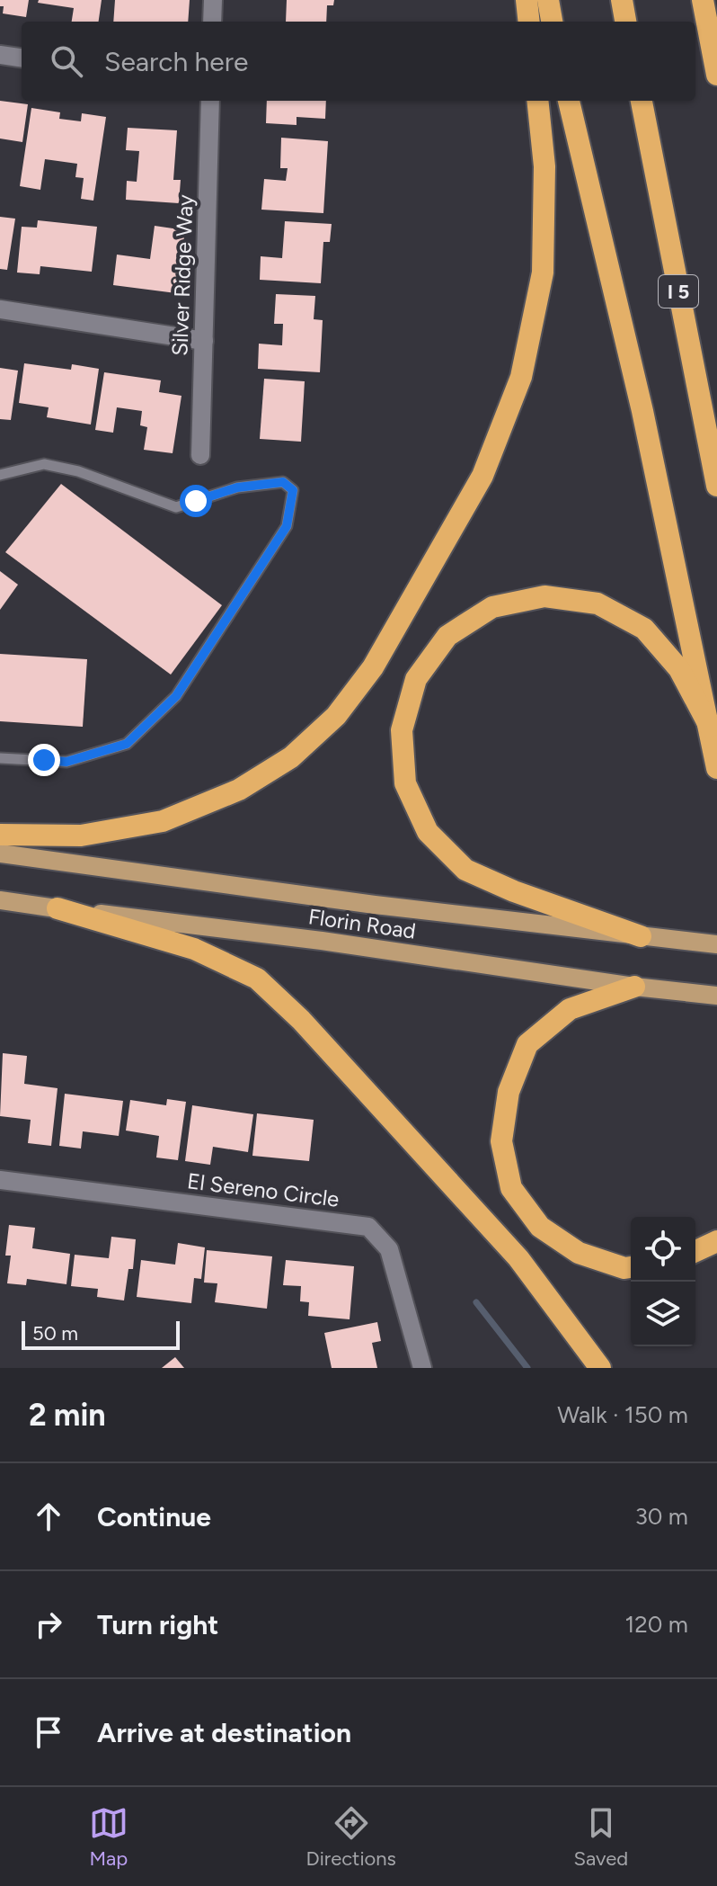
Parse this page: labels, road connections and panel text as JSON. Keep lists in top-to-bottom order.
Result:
{
  "streets": {
    "highway": ["I 5"],
    "main road": ["Florin Road"],
    "street": ["Silver Ridge Way", "El Sereno Circle"]
  },
  "scale_bar": "50 m",
  "page": {
    "search": "Search here",
    "scale": "50 m",
    "heading": ["2 min", "Walk · 150 m"],
    "list": [
      ["Continue", "30 m"],
      ["Turn right", "120 m"],
      "Arrive at destination"
    ],
    "nav": ["Map", "Directions", "Saved"]
  }
}
